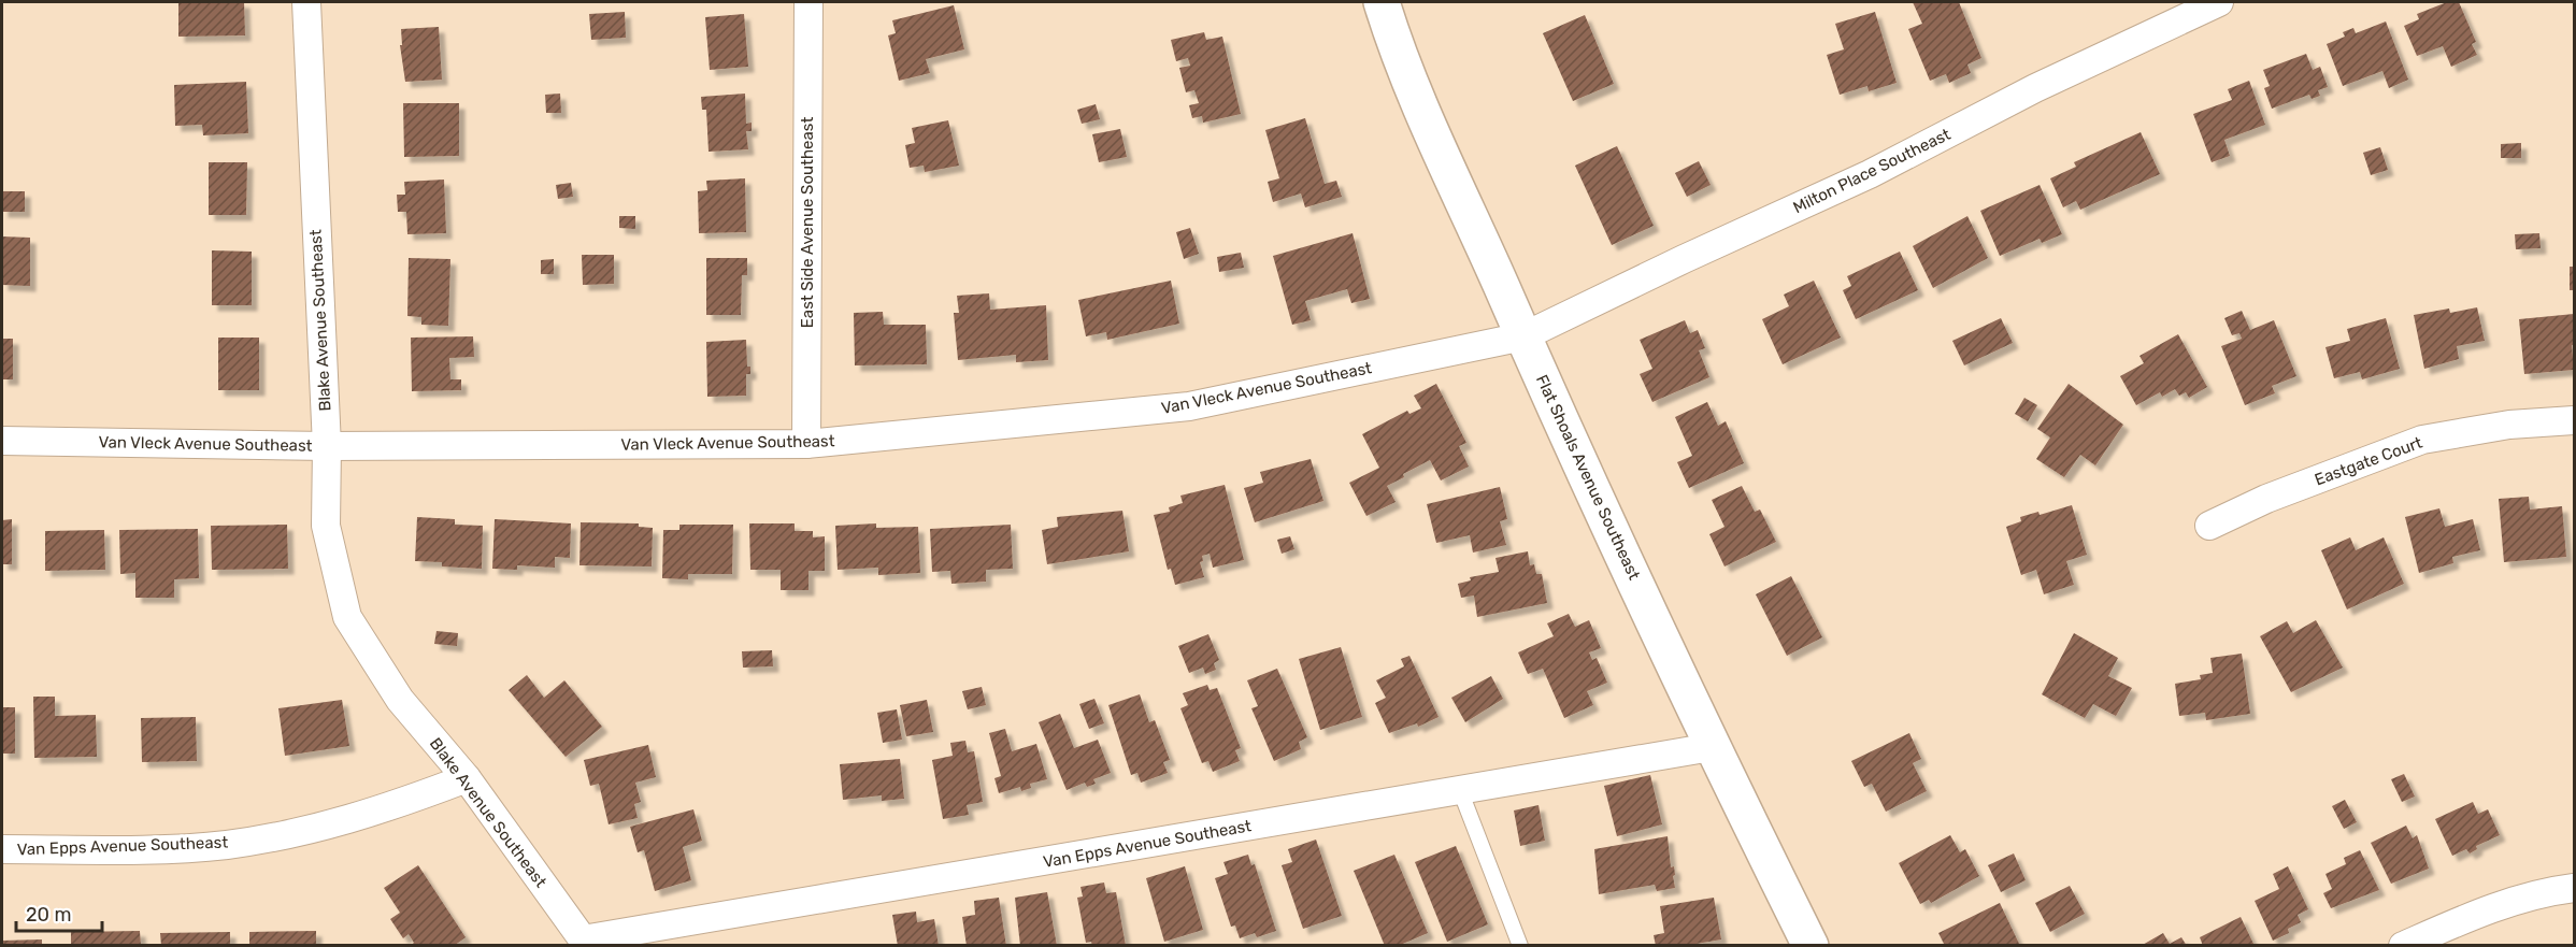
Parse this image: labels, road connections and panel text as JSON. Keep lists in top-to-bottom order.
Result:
{
  "streets": {
    "street": [
      "Milton Place Southeast",
      "East Side Avenue Southeast",
      "Blake Avenue Southeast",
      "Van Vleck Avenue Southeast",
      "Eastgate Court",
      "Flat Shoals Avenue Southeast",
      "Van Epps Avenue Southeast"
    ]
  },
  "crossings": [
    ["Milton Place Southeast", "Van Vleck Avenue Southeast"],
    ["Milton Place Southeast", "Flat Shoals Avenue Southeast"],
    ["East Side Avenue Southeast", "Van Vleck Avenue Southeast"],
    ["Blake Avenue Southeast", "Van Vleck Avenue Southeast"],
    ["Blake Avenue Southeast", "Van Epps Avenue Southeast"],
    ["Van Vleck Avenue Southeast", "Flat Shoals Avenue Southeast"],
    ["Flat Shoals Avenue Southeast", "Van Epps Avenue Southeast"]
  ],
  "scale_bar": "20 m"
}
